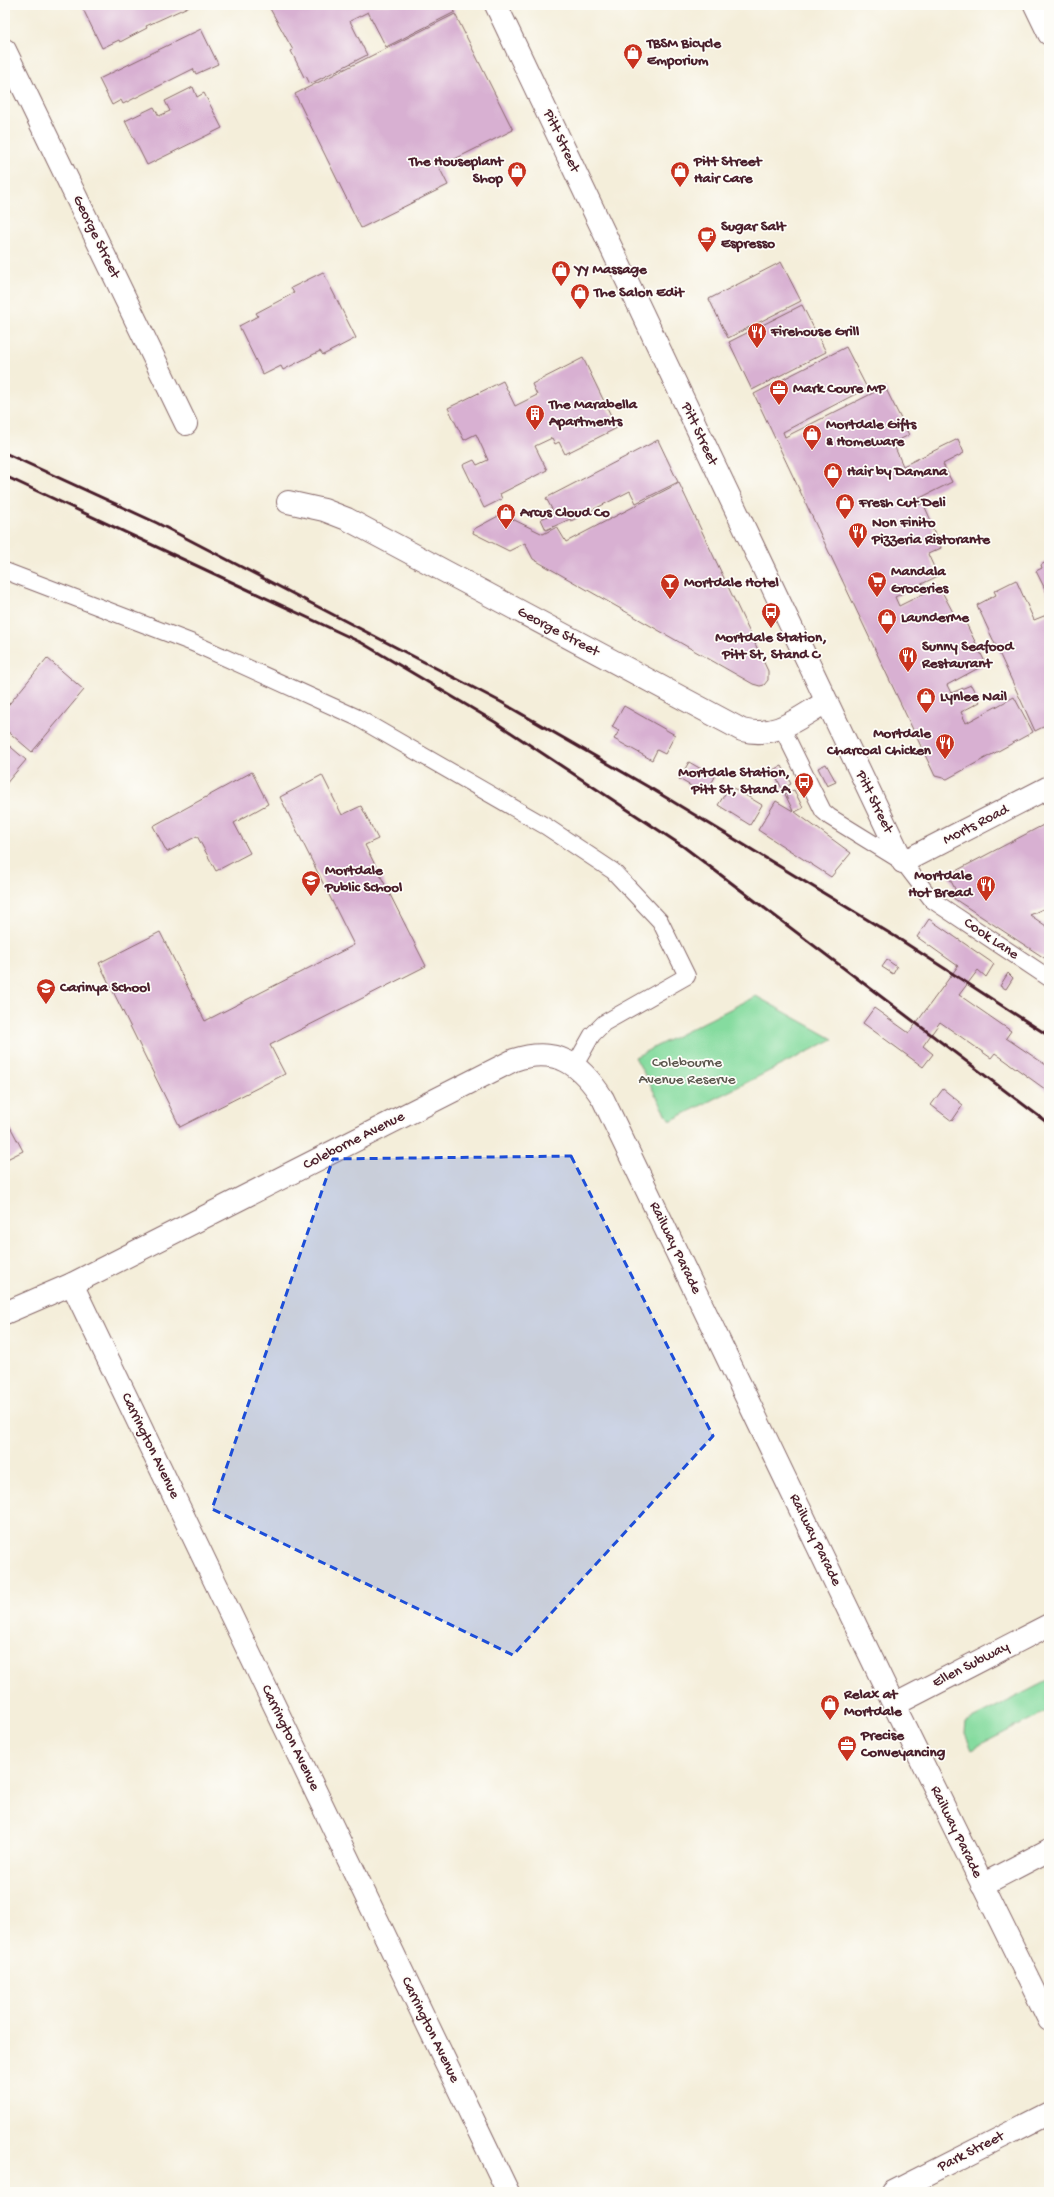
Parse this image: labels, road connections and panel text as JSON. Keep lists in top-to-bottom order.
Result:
{
  "streets": {
    "street": [
      "Pitt Street",
      "George Street",
      "Morts Road",
      "Coleborne Avenue",
      "Railway Parade",
      "Carrington Avenue",
      "Ellen Subway",
      "Park Street"
    ],
    "lane": ["Cook Lane"]
  },
  "crossings": [
    ["Pitt Street", "George Street"],
    ["Pitt Street", "Morts Road"],
    ["Pitt Street", "Cook Lane"],
    ["Morts Road", "Cook Lane"],
    ["Coleborne Avenue", "Railway Parade"],
    ["Coleborne Avenue", "Carrington Avenue"],
    ["Railway Parade", "Ellen Subway"]
  ],
  "parks": ["Colebourne Avenue Reserve"],
  "places": {
    "shop": [
      "TBSM Bicycle Emporium",
      "The Houseplant Shop",
      "Pitt Street Hair Care",
      "YY Massage",
      "The Salon Edit",
      "Mortdale Gifts & Homeware",
      "Hair by Damana",
      "Fresh Cut Deli",
      "Arcus Cloud Co",
      "LaunderMe",
      "Lynlee Nail",
      "Relax at Mortdale"
    ],
    "cafe": ["Sugar Salt Espresso"],
    "restaurant": [
      "Firehouse Grill",
      "Non Finito Pizzeria Ristorante",
      "Sunny Seafood Restaurant",
      "Mortdale Charcoal Chicken",
      "Mortdale Hot Bread"
    ],
    "office": ["Mark Coure MP", "Precise Conveyancing"],
    "building": ["The Marabella Apartments"],
    "supermarket": ["Mandala Groceries"],
    "bar": ["Mortdale Hotel"],
    "bus stop": ["Mortdale Station, Pitt St, Stand C", "Mortdale Station, Pitt St, Stand A"],
    "school or university": ["Mortdale Public School", "Carinya School"]
  }
}
